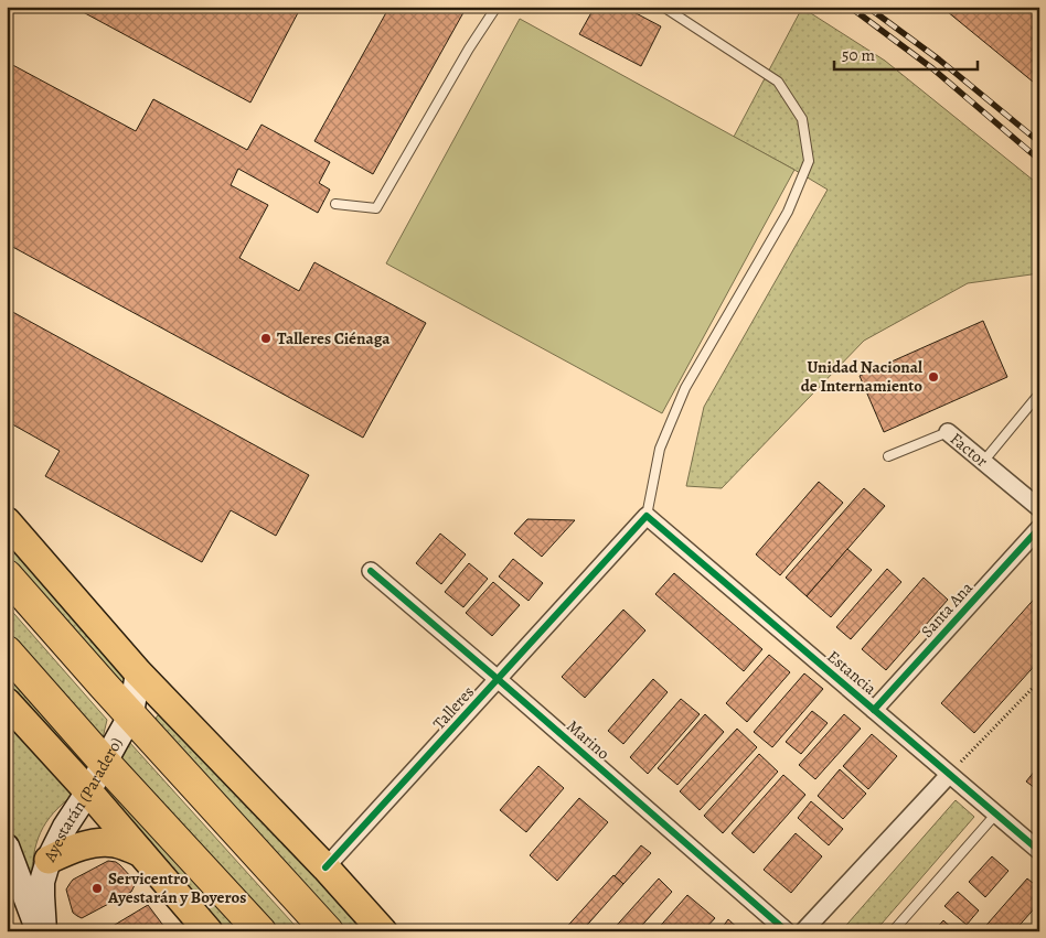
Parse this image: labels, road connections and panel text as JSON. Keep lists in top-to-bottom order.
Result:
{
  "streets": {
    "main road": ["Ayestarán (Paradero)"],
    "street": [
      "Factor",
      "Santa Ana",
      "Estancia",
      "Talleres",
      "Marino"
    ]
  },
  "crossings": [
    ["Santa Ana", "Estancia"],
    ["Estancia", "Talleres"],
    ["Talleres", "Marino"]
  ],
  "places": ["Talleres Ciénaga", "Unidad Nacional de Internamiento", "Servicentro Ayestarán y Boyeros"],
  "scale_bar": "50 m"
}
